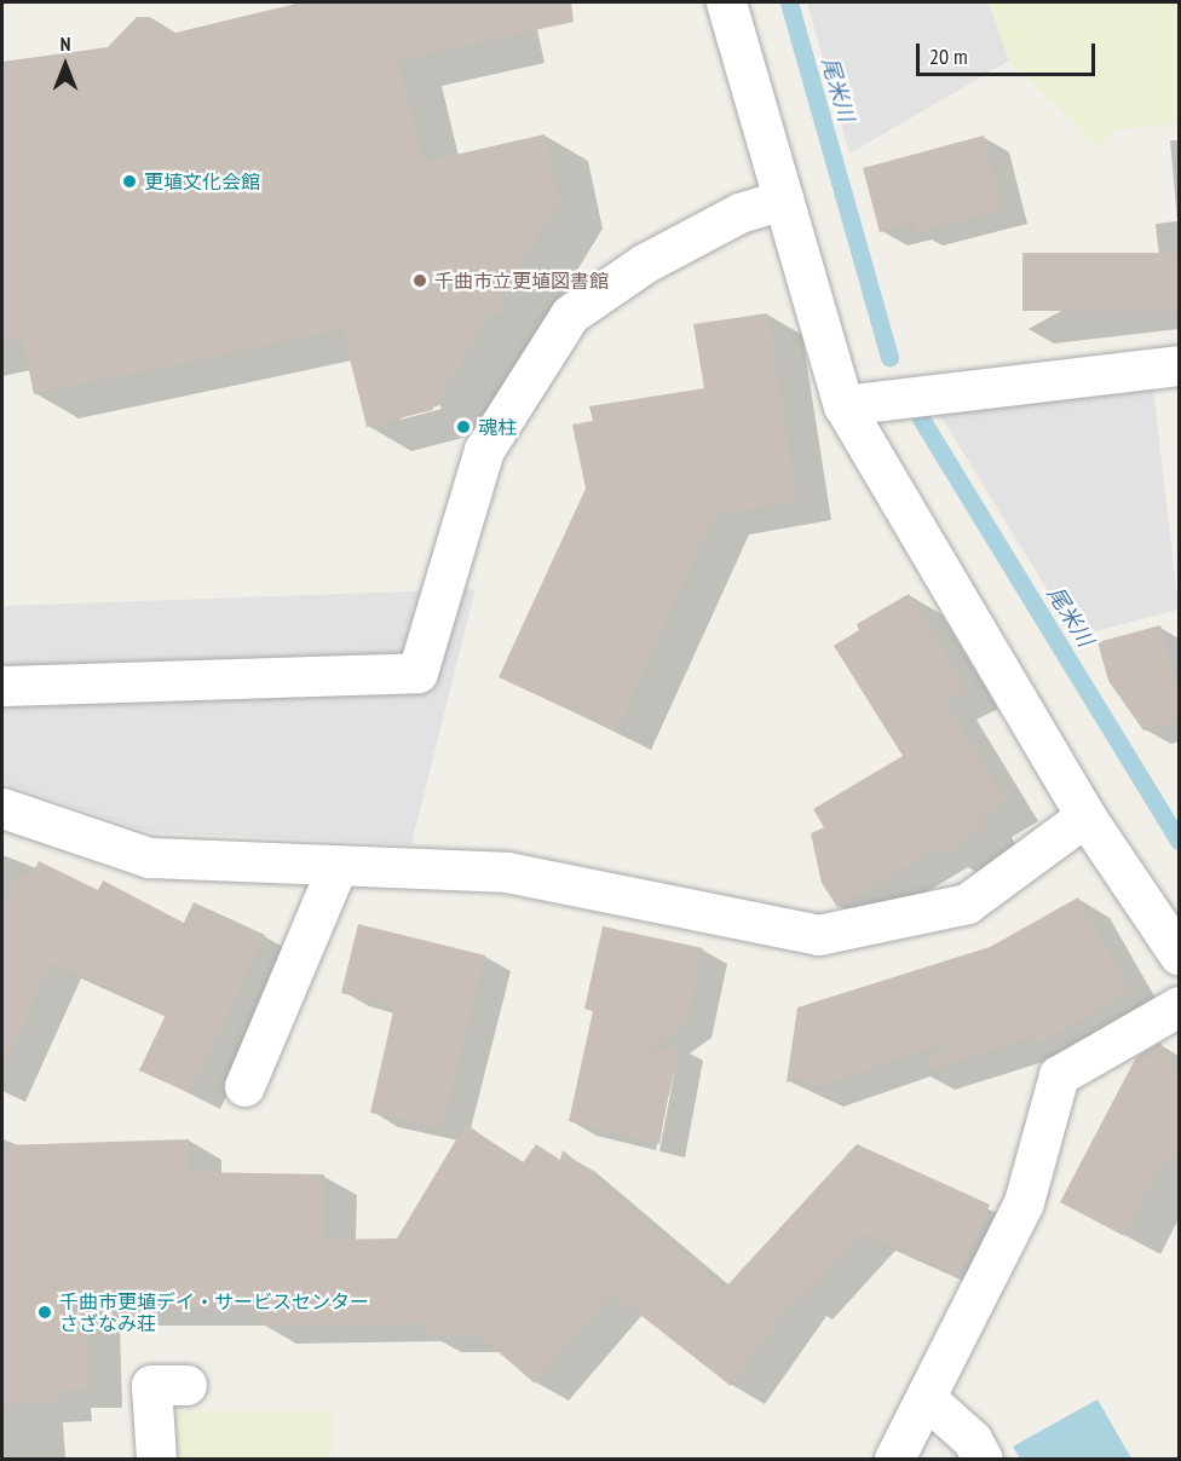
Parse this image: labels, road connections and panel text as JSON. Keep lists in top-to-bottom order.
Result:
{
  "water": ["尾米川"],
  "places": [
    "更埴文化会館",
    "千曲市立更埴図書館",
    "魂柱",
    "千曲市更埴デイ・サービスセンター さざなみ荘"
  ],
  "scale_bar": "20 m",
  "north": "top"
}
